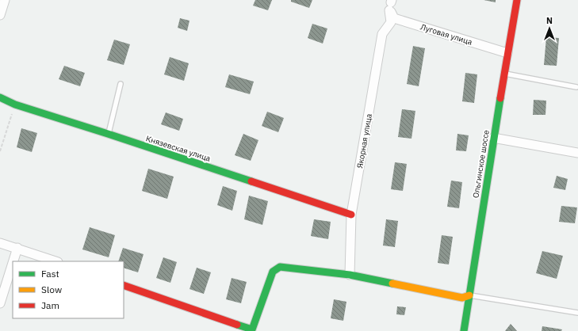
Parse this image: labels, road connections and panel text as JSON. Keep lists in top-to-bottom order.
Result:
{
  "streets": {
    "street": [
      "Луговая улица",
      "Якорная улица",
      "Князевская улица",
      "Ольгинское шоссе"
    ]
  },
  "crossings": [
    ["Луговая улица", "Якорная улица"],
    ["Луговая улица", "Ольгинское шоссе"],
    ["Якорная улица", "Князевская улица"]
  ],
  "legend": ["Fast", "Slow", "Jam"],
  "north": "top"
}
